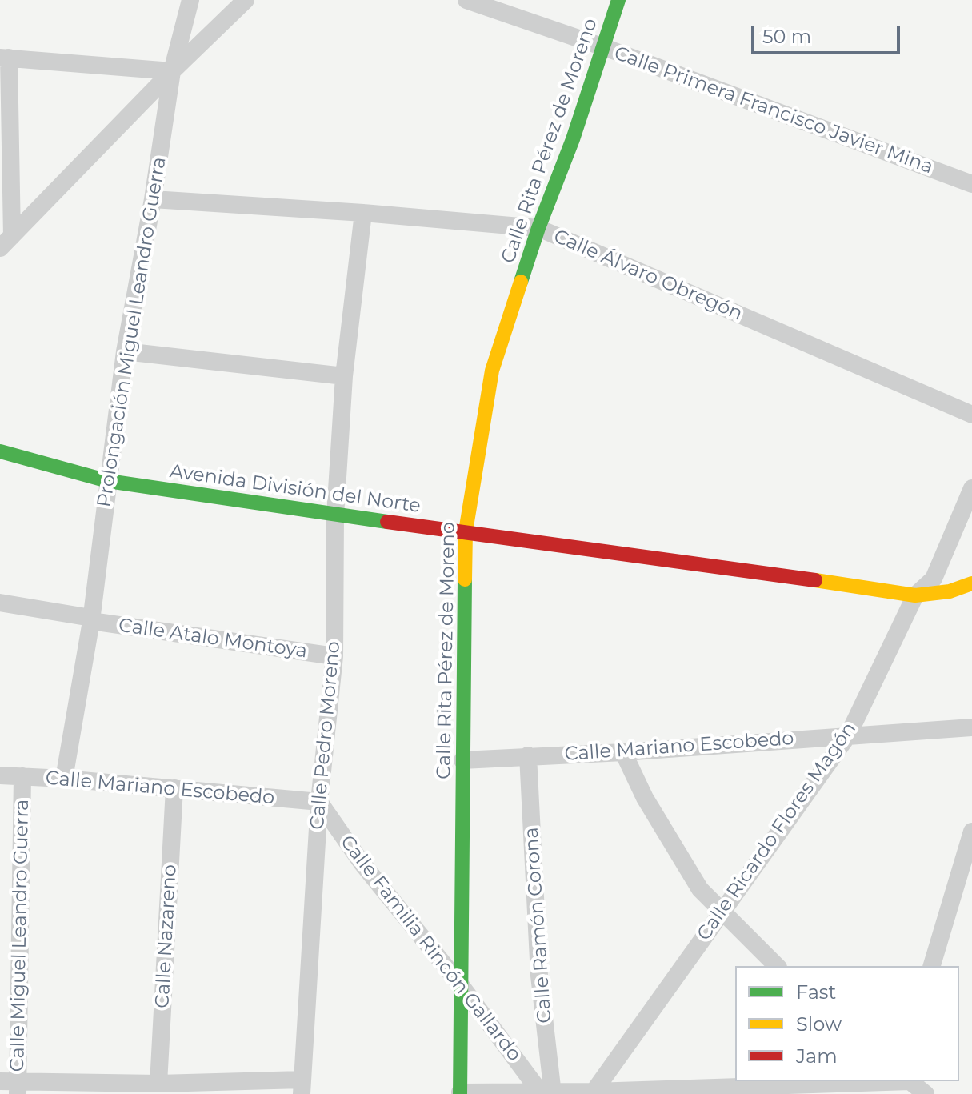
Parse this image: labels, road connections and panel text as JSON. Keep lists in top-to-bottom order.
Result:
{
  "streets": {
    "street": [
      "Calle Primera Francisco Javier Mina",
      "Calle Rita Pérez de Moreno",
      "Calle Álvaro Obregón",
      "Prolongación Miguel Leandro Guerra",
      "Avenida División del Norte",
      "Calle Atalo Montoya",
      "Calle Pedro Moreno",
      "Calle Mariano Escobedo",
      "Calle Ricardo Flores Magón",
      "Calle Ramón Corona",
      "Calle Miguel Leandro Guerra",
      "Calle Nazareno",
      "Calle Familia Rincón Gallardo"
    ]
  },
  "crossings": [
    ["Calle Primera Francisco Javier Mina", "Calle Rita Pérez de Moreno"],
    ["Calle Rita Pérez de Moreno", "Calle Álvaro Obregón"],
    ["Calle Rita Pérez de Moreno", "Avenida División del Norte"],
    ["Calle Rita Pérez de Moreno", "Calle Mariano Escobedo"],
    ["Calle Rita Pérez de Moreno", "Calle Familia Rincón Gallardo"],
    ["Calle Álvaro Obregón", "Prolongación Miguel Leandro Guerra"],
    ["Calle Álvaro Obregón", "Calle Pedro Moreno"],
    ["Prolongación Miguel Leandro Guerra", "Avenida División del Norte"],
    ["Prolongación Miguel Leandro Guerra", "Calle Atalo Montoya"],
    ["Prolongación Miguel Leandro Guerra", "Calle Mariano Escobedo"],
    ["Avenida División del Norte", "Calle Pedro Moreno"],
    ["Avenida División del Norte", "Calle Ricardo Flores Magón"],
    ["Calle Atalo Montoya", "Calle Pedro Moreno"],
    ["Calle Pedro Moreno", "Calle Mariano Escobedo"],
    ["Calle Pedro Moreno", "Calle Familia Rincón Gallardo"],
    ["Calle Mariano Escobedo", "Calle Ricardo Flores Magón"],
    ["Calle Mariano Escobedo", "Calle Ramón Corona"],
    ["Calle Mariano Escobedo", "Calle Miguel Leandro Guerra"],
    ["Calle Mariano Escobedo", "Calle Nazareno"],
    ["Calle Mariano Escobedo", "Calle Familia Rincón Gallardo"],
    ["Calle Ramón Corona", "Calle Familia Rincón Gallardo"]
  ],
  "legend": ["Fast", "Slow", "Jam"],
  "scale_bar": "50 m"
}
